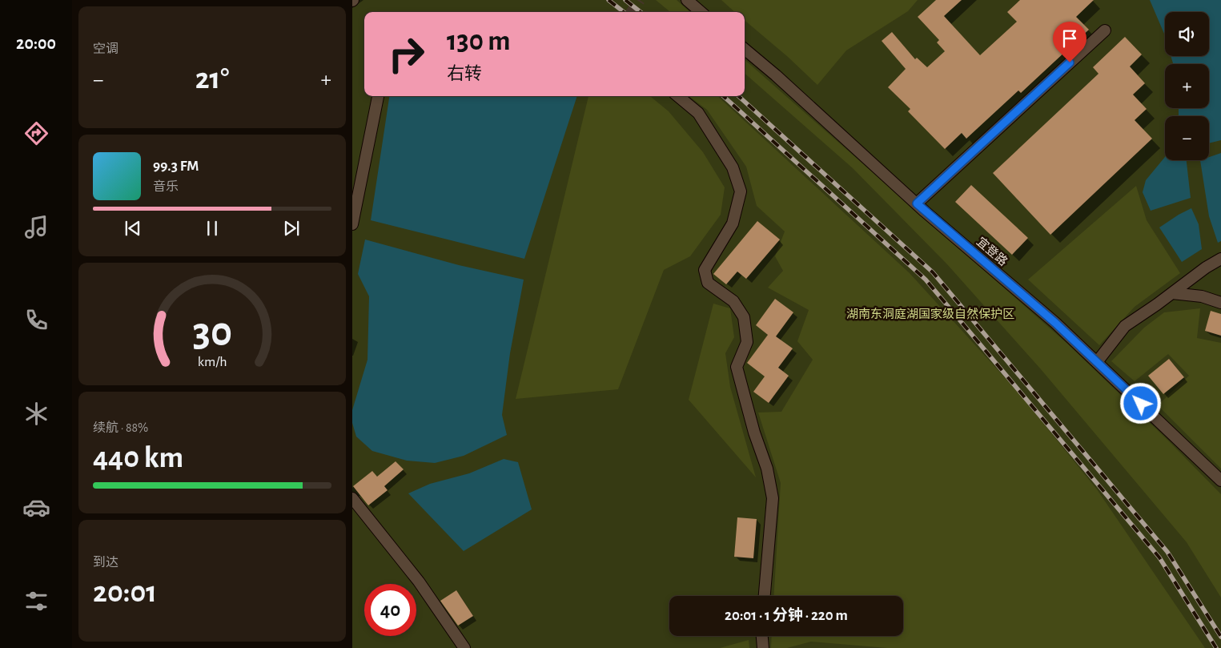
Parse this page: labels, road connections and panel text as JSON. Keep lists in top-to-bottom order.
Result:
{
  "streets": {
    "street": ["宜登路"]
  },
  "parks": ["湖南东洞庭湖国家级自然保护区"],
  "page": {
    "tabs": "20:00",
    "tile": [
      "空调",
      ["续航 · 88%", "440 km"],
      ["到达", "20:01"]
    ],
    "map_buttons": ["+", "−"],
    "turn": ["130 m", "右转"],
    "heat": ["−", "21°", "+"],
    "song": ["99.3 FM", "音乐"],
    "limit": "40",
    "trip": "20:01 · 1 分钟 · 220 m",
    "gauge": ["30", "km/h"]
  }
}
